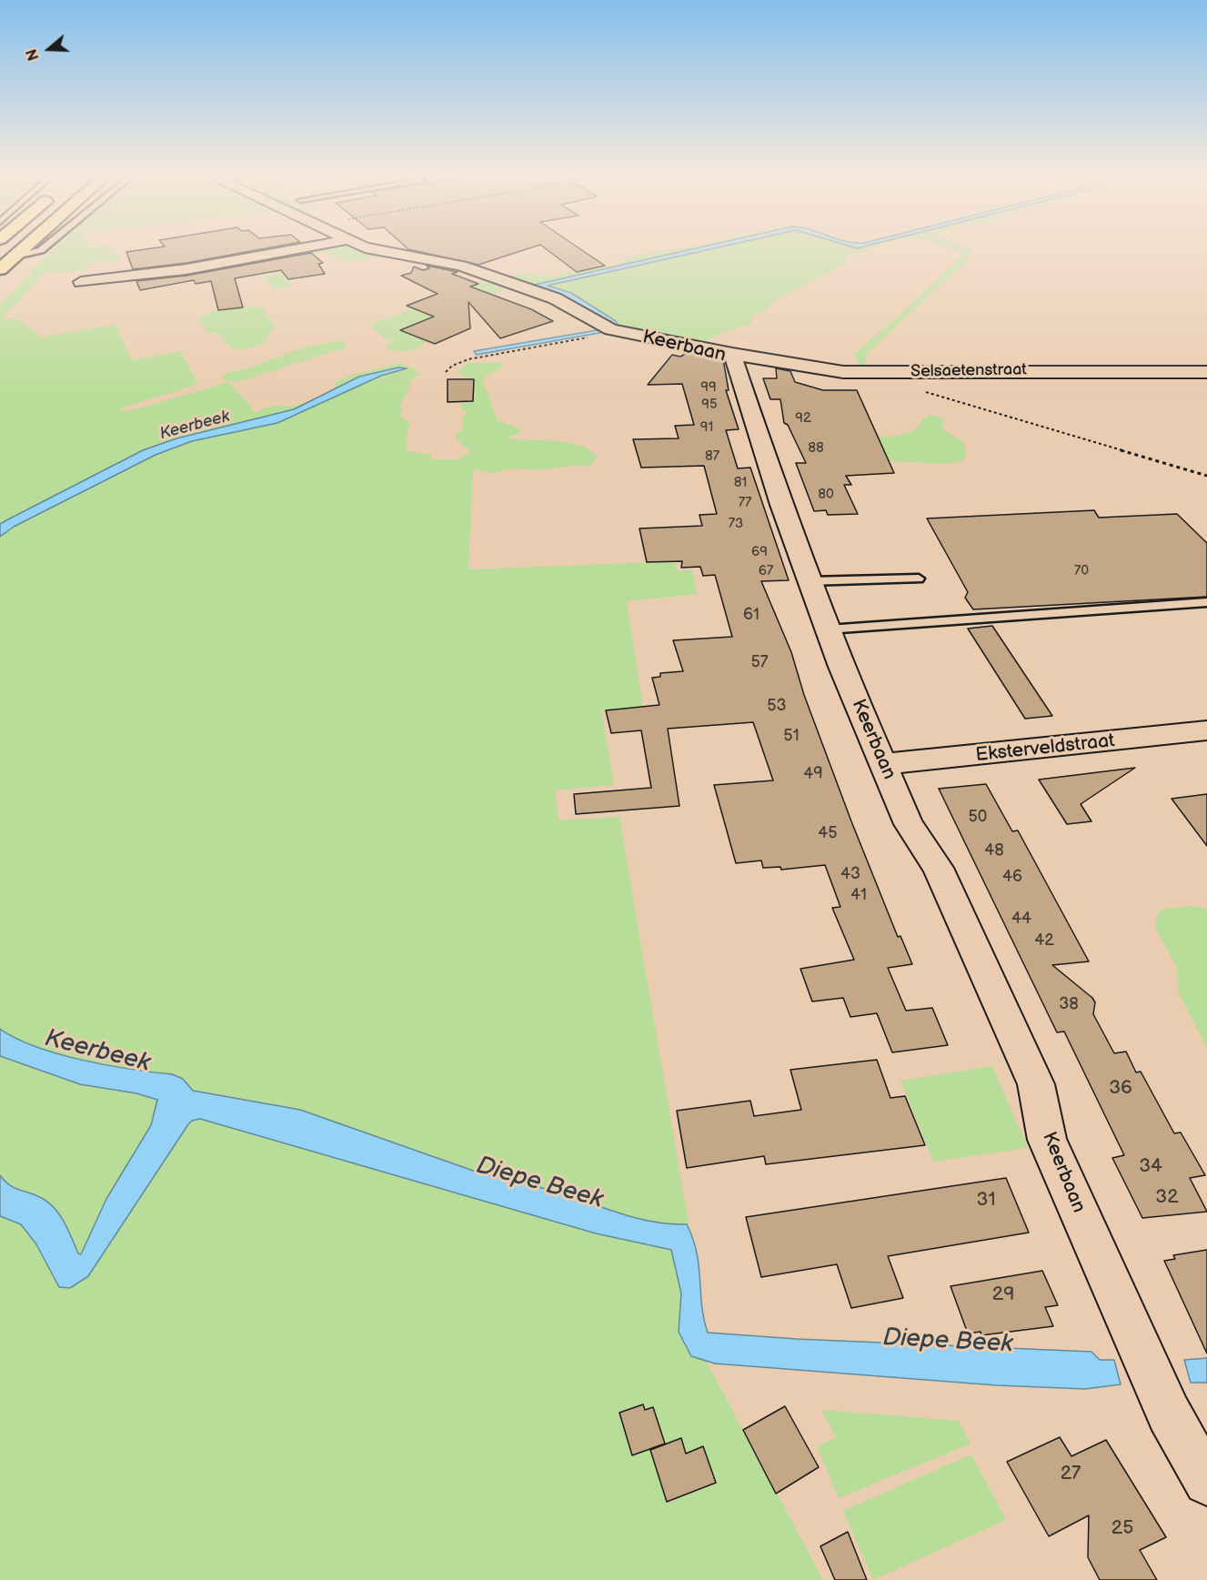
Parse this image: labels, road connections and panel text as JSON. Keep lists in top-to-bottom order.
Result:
{
  "streets": {
    "street": ["Keerbaan", "Selsaetenstraat", "Eksterveldstraat"]
  },
  "crossings": [
    ["Keerbaan", "Selsaetenstraat"],
    ["Keerbaan", "Eksterveldstraat"]
  ],
  "water": ["Keerbeek", "Diepe Beek"],
  "house_numbers": [
    "99",
    "95",
    "92",
    "91",
    "88",
    "87",
    "81",
    "80",
    "77",
    "73",
    "69",
    "67",
    "70",
    "61",
    "57",
    "53",
    "51",
    "49",
    "50",
    "45",
    "48",
    "43",
    "46",
    "41",
    "44",
    "42",
    "38",
    "36",
    "34",
    "32",
    "31",
    "29",
    "27",
    "25"
  ],
  "north": "left"
}
